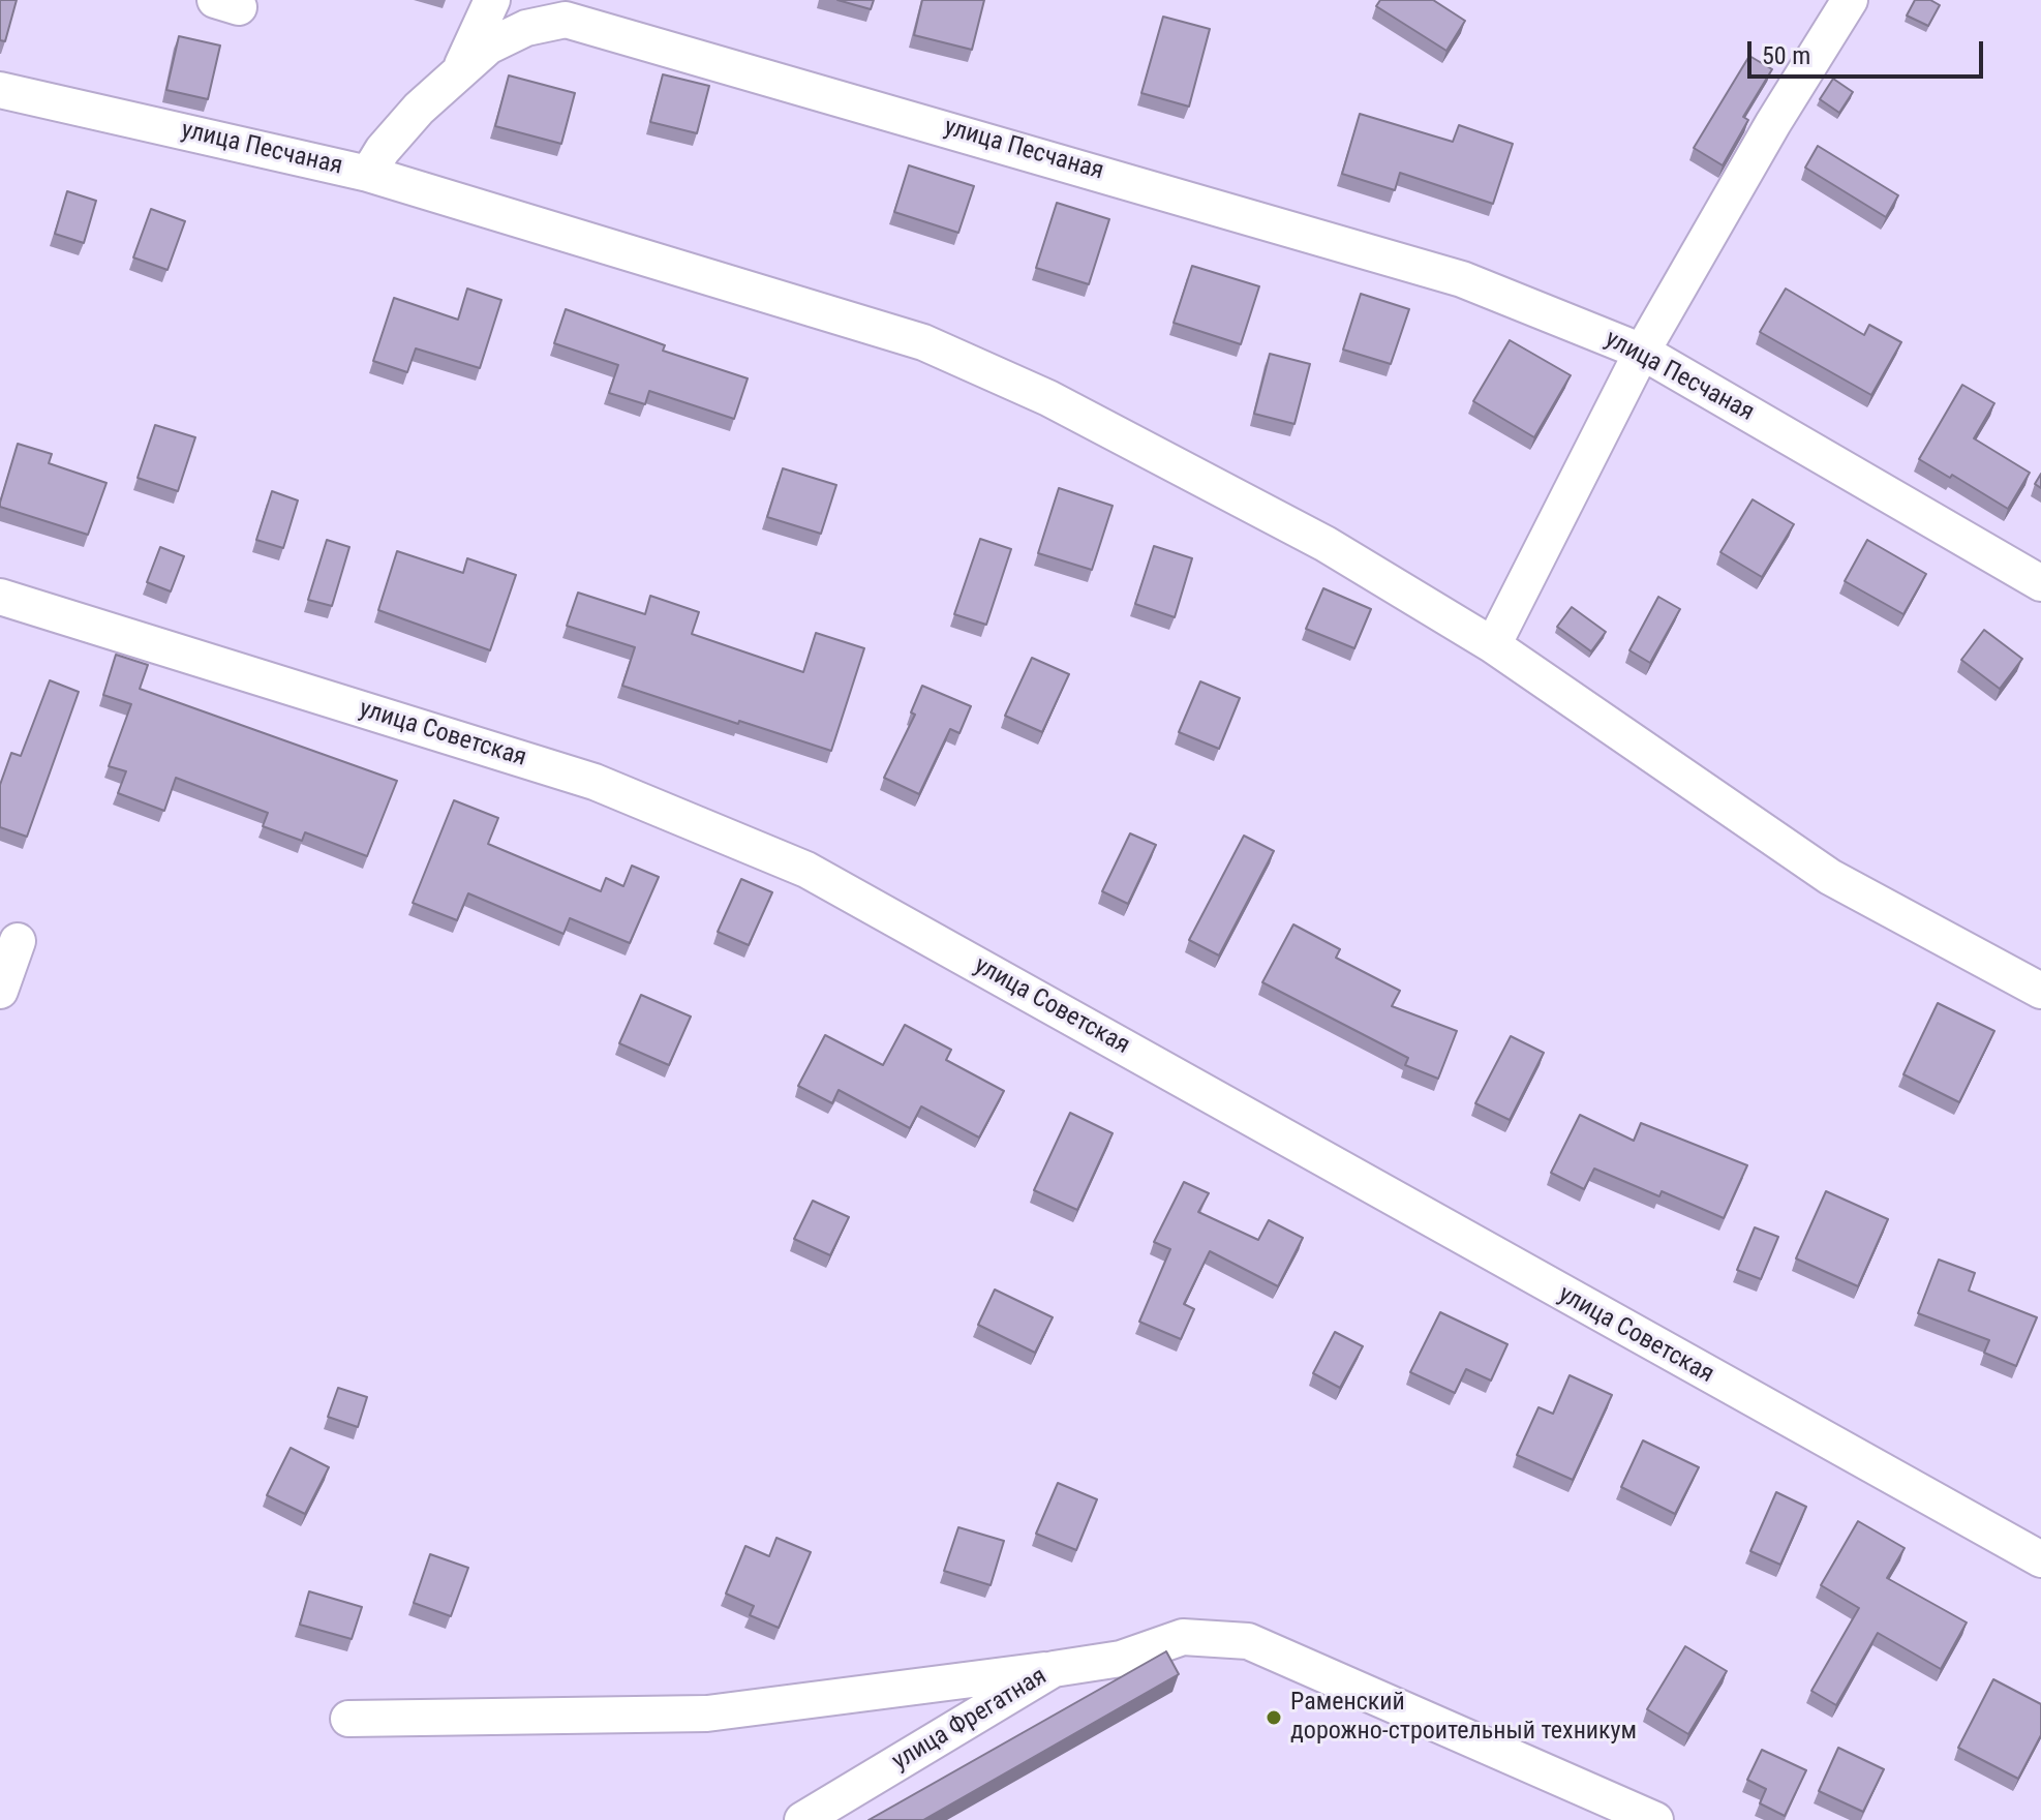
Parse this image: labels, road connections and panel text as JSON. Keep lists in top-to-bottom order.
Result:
{
  "streets": {
    "street": ["улица Песчаная", "улица Советская", "улица Фрегатная"]
  },
  "places": ["Раменский дорожно-строительный техникум"],
  "scale_bar": "50 m"
}
